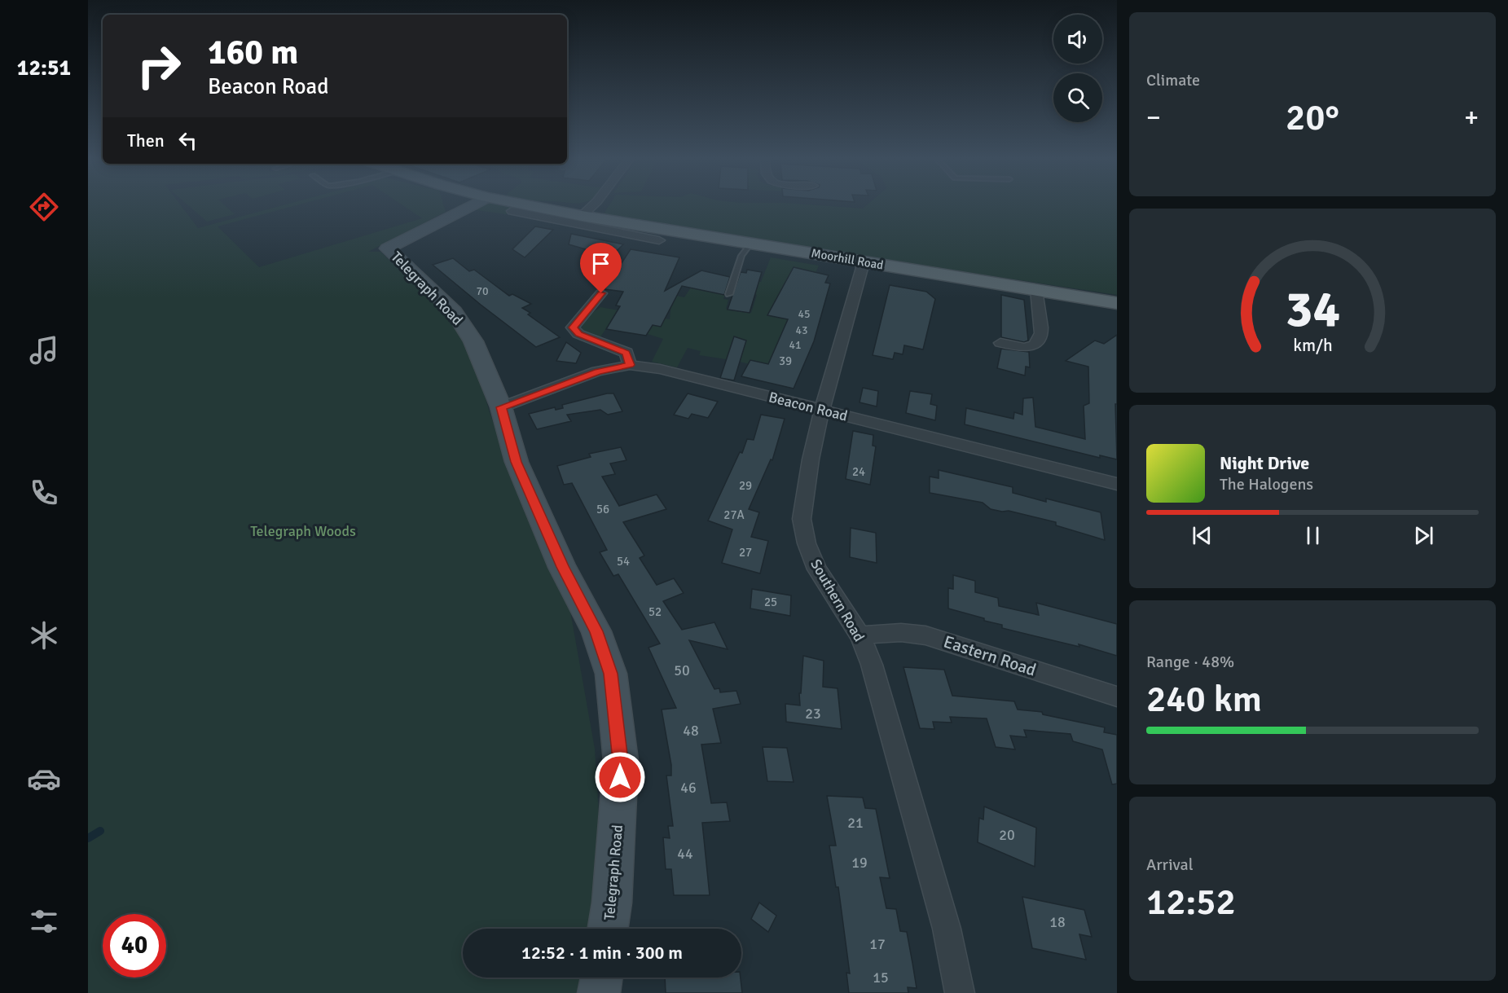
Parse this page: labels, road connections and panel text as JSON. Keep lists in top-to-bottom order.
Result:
{
  "streets": {
    "main road": ["Moorhill Road"],
    "street": [
      "Telegraph Road",
      "Beacon Road",
      "Southern Road",
      "Eastern Road"
    ]
  },
  "crossings": [
    ["Moorhill Road", "Southern Road"],
    ["Telegraph Road", "Beacon Road"],
    ["Beacon Road", "Southern Road"],
    ["Southern Road", "Eastern Road"]
  ],
  "parks": ["Telegraph Woods"],
  "house_numbers": [
    "70",
    "45",
    "43",
    "41",
    "39",
    "24",
    "29",
    "56",
    "27A",
    "27",
    "54",
    "25",
    "52",
    "50",
    "23",
    "48",
    "46",
    "21",
    "20",
    "44",
    "19",
    "18",
    "17",
    "15"
  ],
  "page": {
    "tabs": "12:51",
    "tile": [
      "Climate",
      ["Range · 48%", "240 km"],
      ["Arrival", "12:52"]
    ],
    "turn": ["160 m", "Beacon Road"],
    "heat": ["−", "20°", "+"],
    "then": "Then",
    "song": ["Night Drive", "The Halogens"],
    "limit": "40",
    "trip": "12:52 · 1 min · 300 m",
    "gauge": ["34", "km/h"]
  }
}
